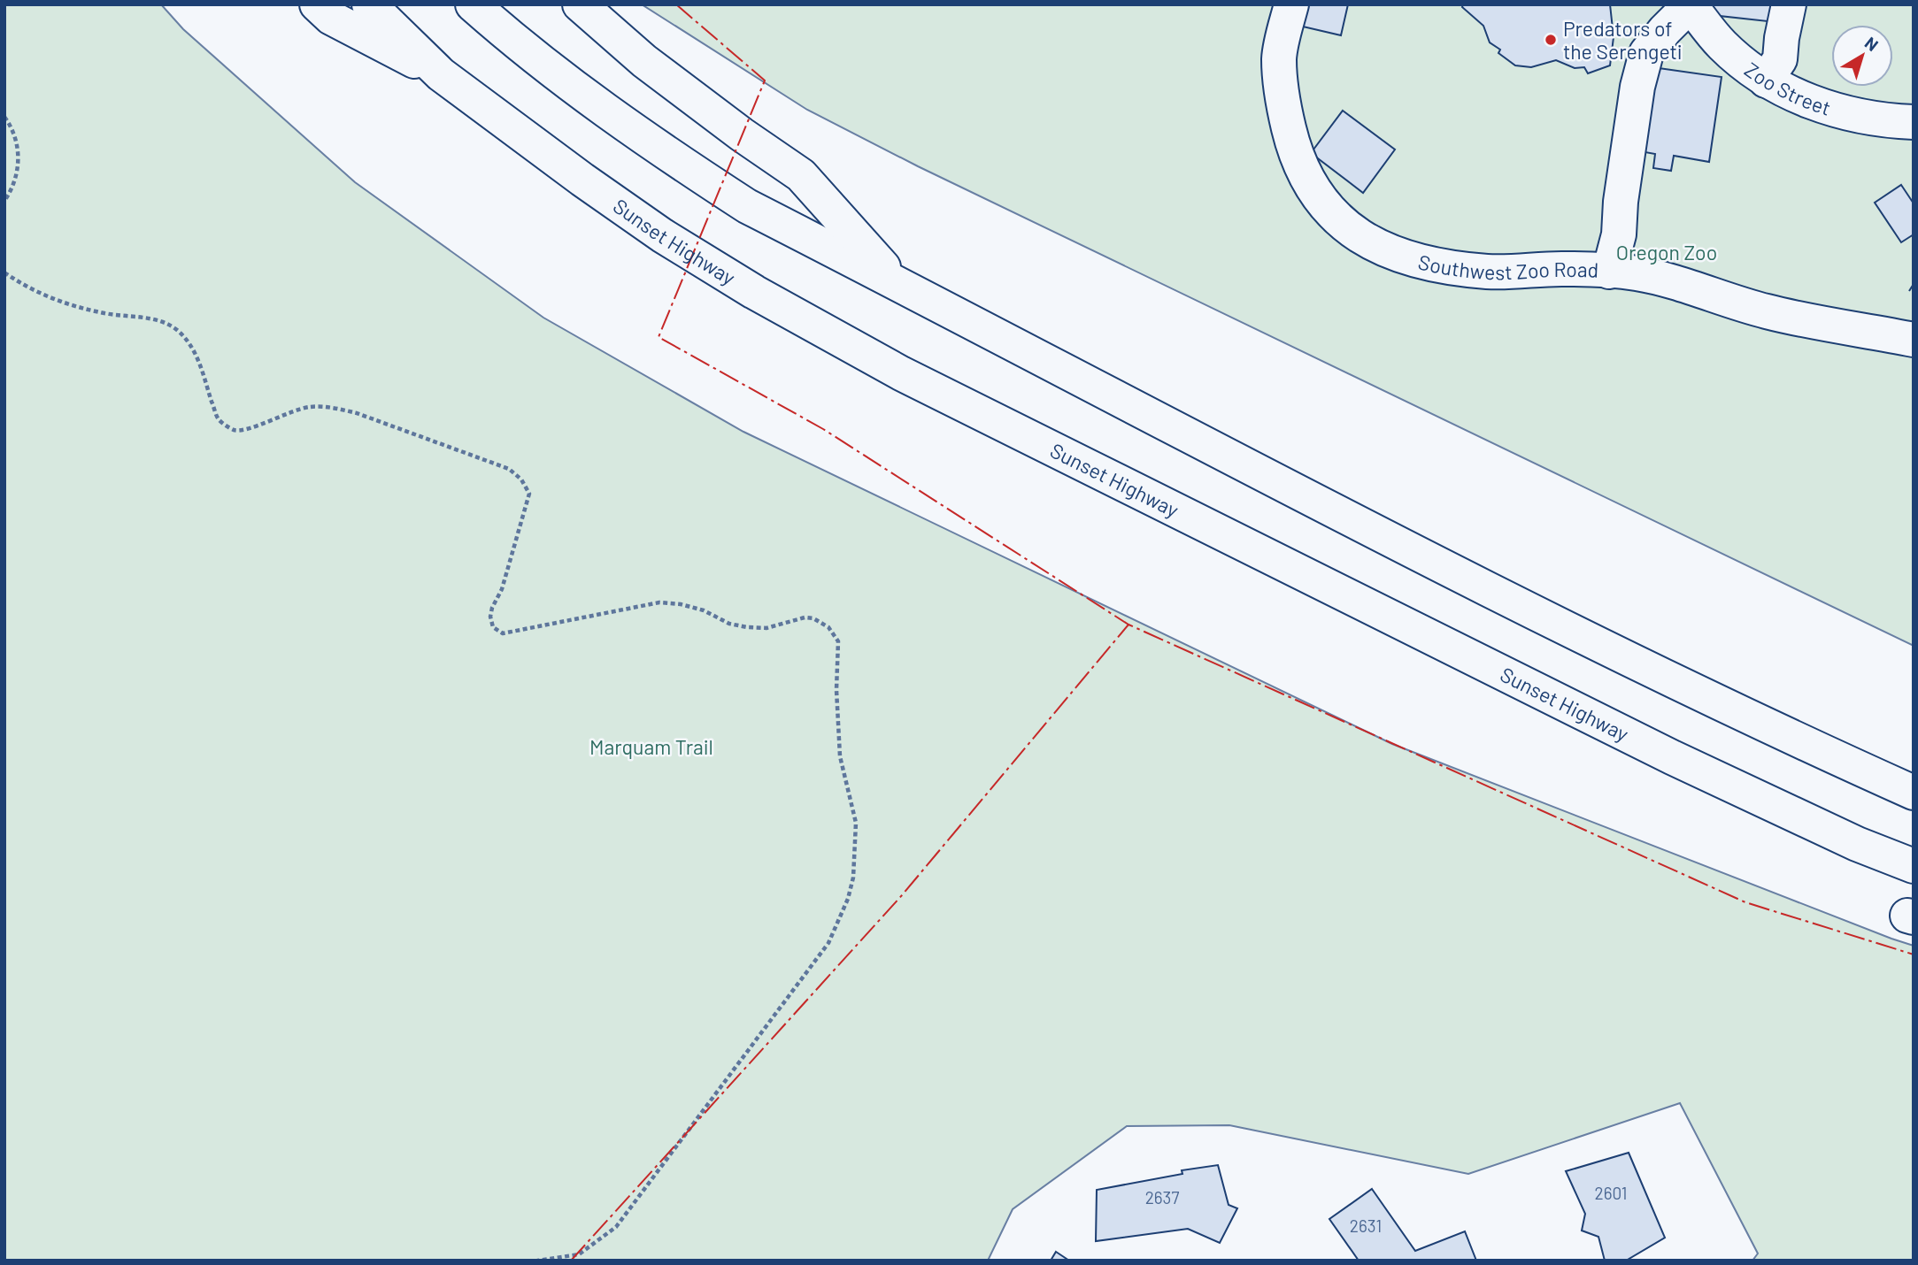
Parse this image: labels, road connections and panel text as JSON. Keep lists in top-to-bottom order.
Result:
{
  "streets": {
    "main road": ["Zoo Street", "Sunset Highway", "Southwest Zoo Road"]
  },
  "parks": ["Oregon Zoo", "Marquam Trail"],
  "places": ["Predators of the Serengeti"],
  "house_numbers": ["2601", "2637", "2631"],
  "north": "top right"
}
